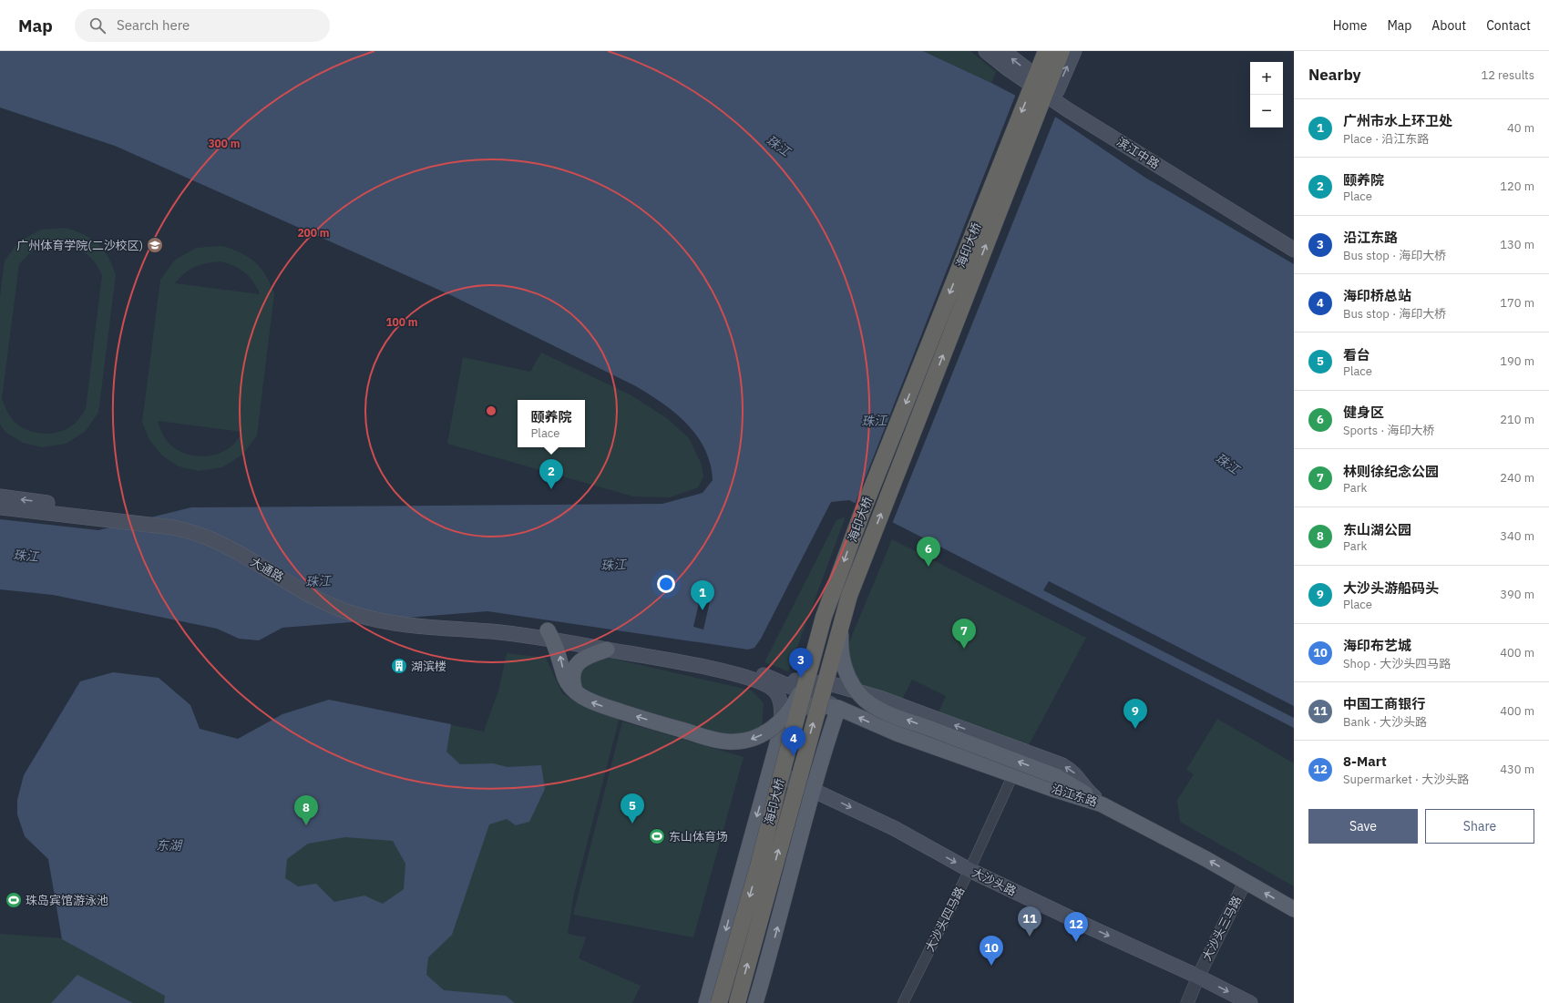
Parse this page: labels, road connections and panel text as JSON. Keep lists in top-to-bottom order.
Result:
{
  "streets": {
    "highway": ["海印大桥"],
    "main road": [
      "滨江中路",
      "大通路",
      "沿江东路",
      "大沙头路"
    ],
    "street": ["大沙头四马路", "大沙头三马路"]
  },
  "crossings": [
    ["大通路", "沿江东路"],
    ["沿江东路", "大沙头四马路"],
    ["沿江东路", "大沙头三马路"],
    ["大沙头路", "大沙头四马路"],
    ["大沙头路", "大沙头三马路"]
  ],
  "water": ["珠江", "东湖"],
  "places": {
    "school or university": ["广州体育学院(二沙校区)"],
    "building": ["湖滨楼"],
    "sports": ["东山体育场", "珠岛宾馆游泳池"]
  },
  "page": {
    "header": "Map",
    "search": "Search here",
    "nav": [
      "Home",
      "Map",
      "About",
      "Contact"
    ],
    "heading": ["Nearby", "12 results"],
    "map_buttons": ["+", "−"],
    "list": [
      {
        "mark": "1",
        "name": "广州市水上环卫处",
        "note": "Place · 沿江东路",
        "value": "40 m"
      },
      {
        "mark": "2",
        "name": "颐养院",
        "note": "Place",
        "value": "120 m"
      },
      {
        "mark": "3",
        "name": "沿江东路",
        "note": "Bus stop · 海印大桥",
        "value": "130 m"
      },
      {
        "mark": "4",
        "name": "海印桥总站",
        "note": "Bus stop · 海印大桥",
        "value": "170 m"
      },
      {
        "mark": "5",
        "name": "看台",
        "note": "Place",
        "value": "190 m"
      },
      {
        "mark": "6",
        "name": "健身区",
        "note": "Sports · 海印大桥",
        "value": "210 m"
      },
      {
        "mark": "7",
        "name": "林则徐纪念公园",
        "note": "Park",
        "value": "240 m"
      },
      {
        "mark": "8",
        "name": "东山湖公园",
        "note": "Park",
        "value": "340 m"
      },
      {
        "mark": "9",
        "name": "大沙头游船码头",
        "note": "Place",
        "value": "390 m"
      },
      {
        "mark": "10",
        "name": "海印布艺城",
        "note": "Shop · 大沙头四马路",
        "value": "400 m"
      },
      {
        "mark": "11",
        "name": "中国工商银行",
        "note": "Bank · 大沙头路",
        "value": "400 m"
      },
      {
        "mark": "12",
        "name": "8-Mart",
        "note": "Supermarket · 大沙头路",
        "value": "430 m"
      }
    ],
    "popup": ["颐养院", "Place"],
    "pins": [
      "2",
      "6",
      "1",
      "7",
      "3",
      "9",
      "4",
      "5",
      "8",
      "11",
      "12",
      "10"
    ],
    "buttons": ["Save", "Share"]
  },
  "rings": ["300 m", "200 m", "100 m"]
}
